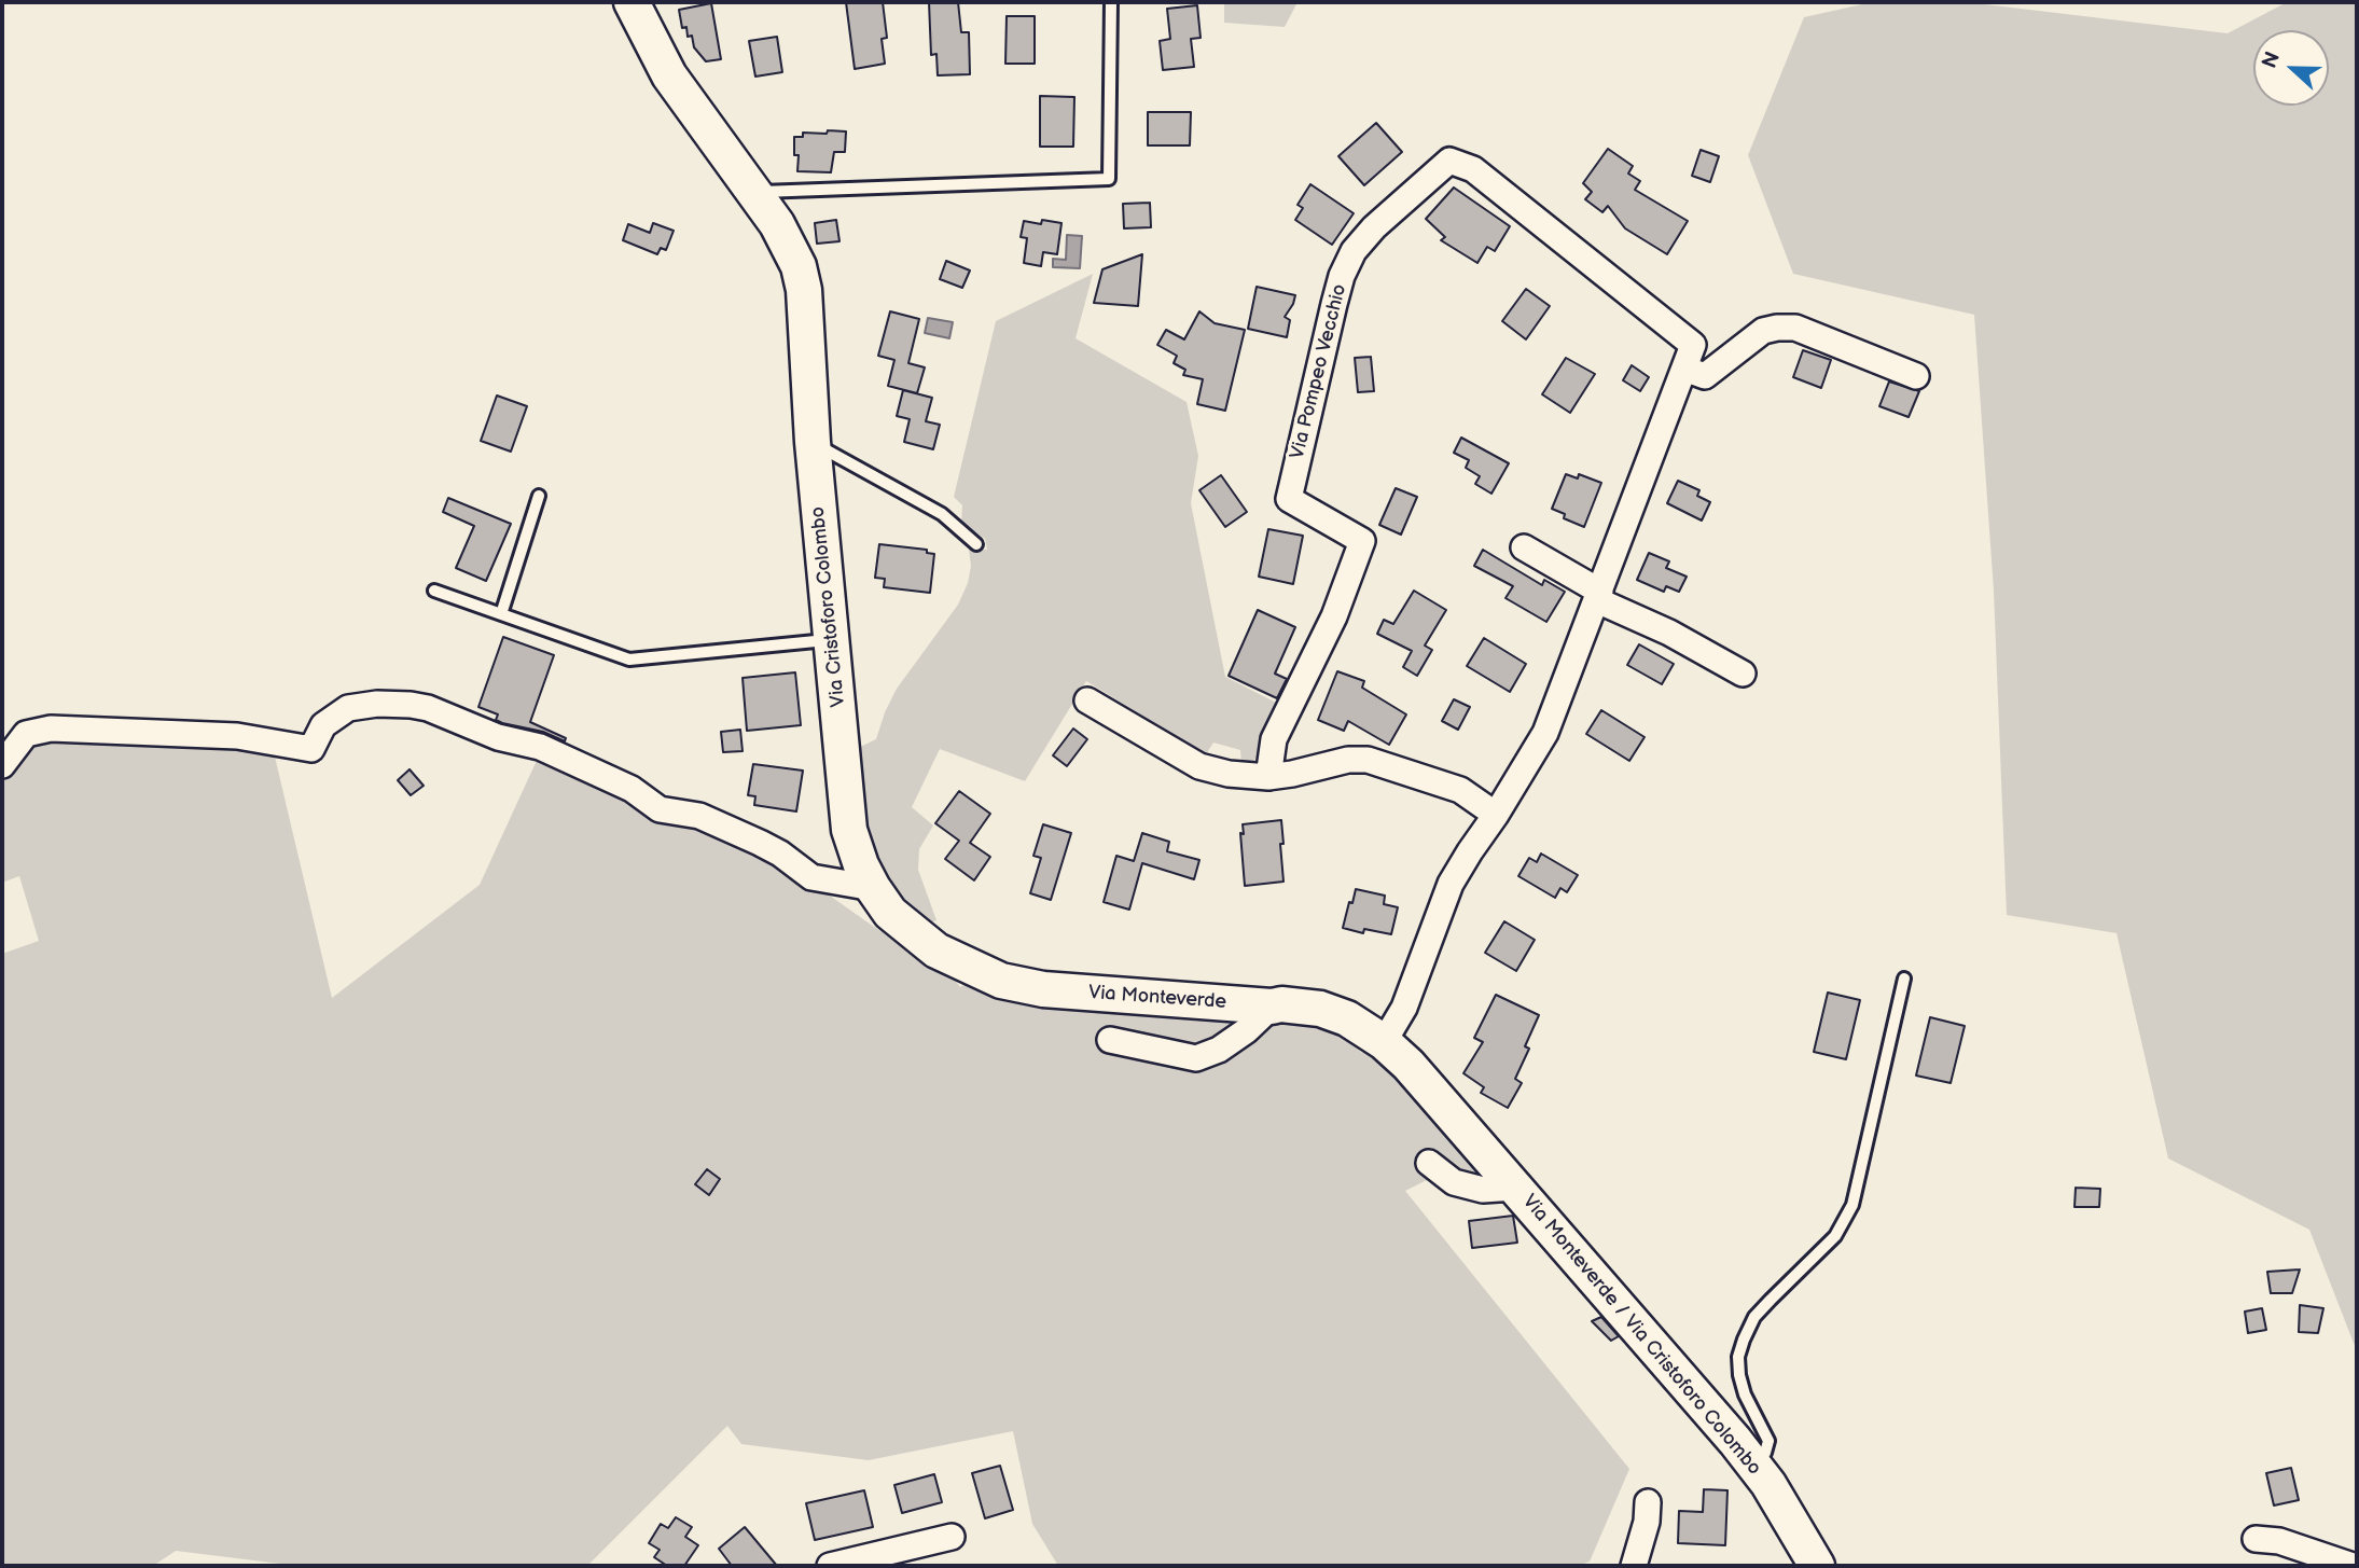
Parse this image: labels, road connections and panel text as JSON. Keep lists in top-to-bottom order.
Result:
{
  "streets": {
    "street": [
      "Via Pompeo Vecchio",
      "Via Cristoforo Colombo",
      "Via Monteverde",
      "Via Monteverde / Via Cristoforo Colombo"
    ]
  },
  "crossings": [
    ["Via Cristoforo Colombo", "Via Monteverde"]
  ],
  "north": "left"
}
